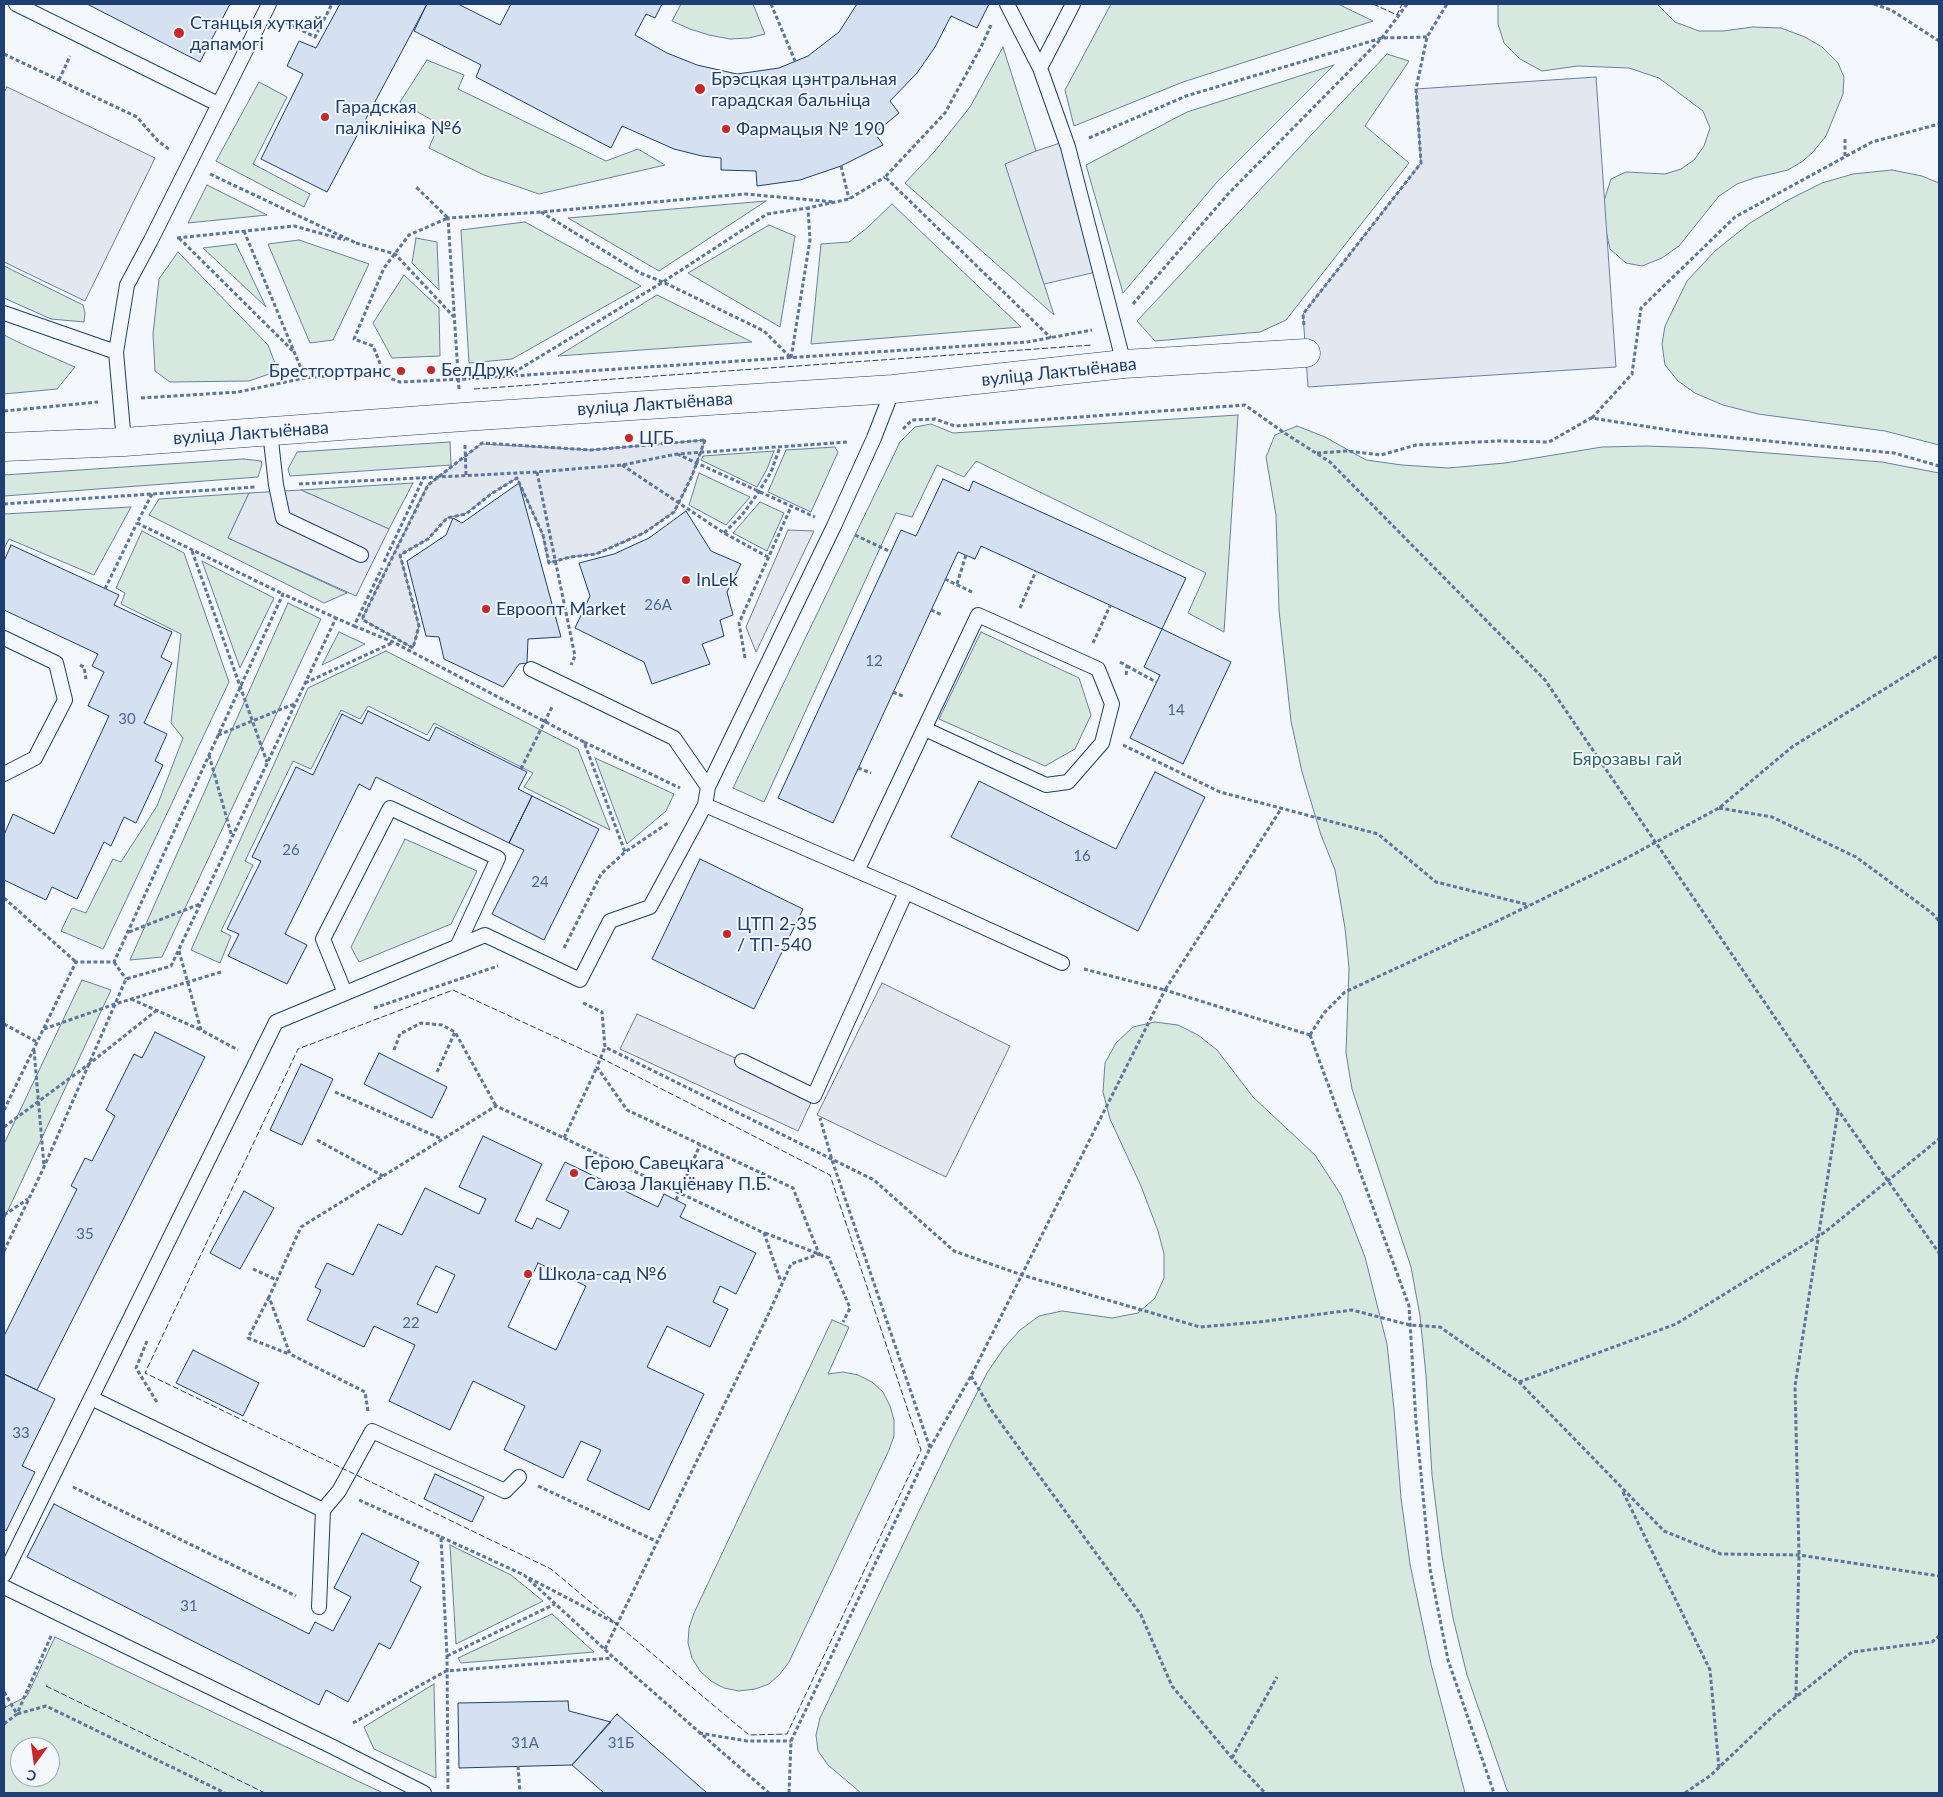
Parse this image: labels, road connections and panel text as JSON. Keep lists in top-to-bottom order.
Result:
{
  "streets": {
    "street": ["вуліца Лактыёнава"]
  },
  "parks": ["Бярозавы гай"],
  "places": [
    "Станцыя хуткай дапамогі",
    "Брэсцкая цэнтральная гарадская бальніца",
    "Гарадская паліклініка №6",
    "Фармацыя № 190",
    "БелДрук",
    "Брестгортранс",
    "ЦГБ",
    "InLek",
    "Евроопт Market",
    "ЦТП 2-35 / ТП-540",
    "Герою Савецкага Саюза Лакціёнаву П.Б.",
    "Школа-сад №6"
  ],
  "house_numbers": [
    "26А",
    "12",
    "14",
    "30",
    "26",
    "16",
    "24",
    "35",
    "22",
    "33",
    "31",
    "31А",
    "31Б"
  ],
  "north": "bottom"
}
